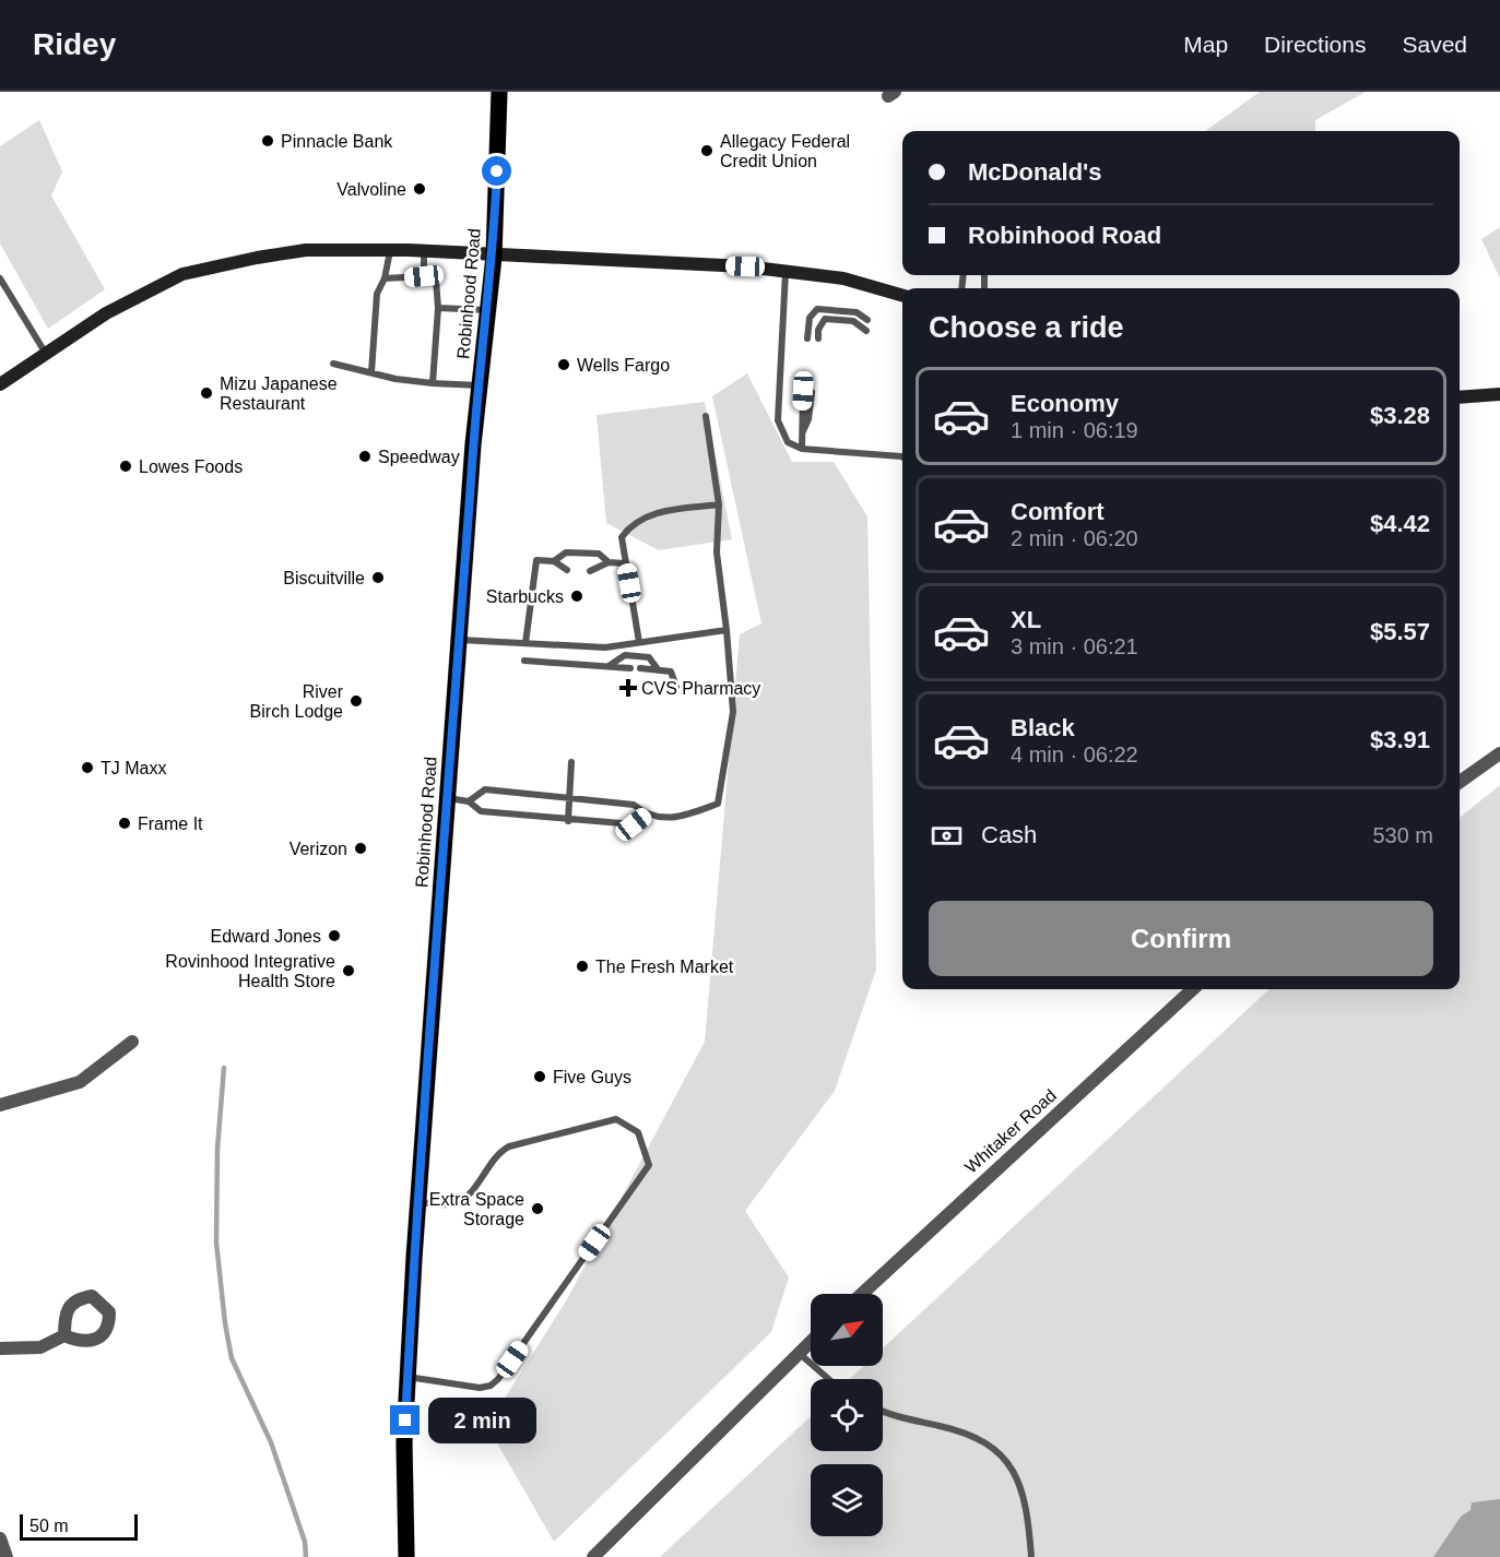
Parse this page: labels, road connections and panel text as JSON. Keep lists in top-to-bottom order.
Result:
{
  "streets": {
    "main road": ["Robinhood Road"],
    "street": ["Whitaker Road"]
  },
  "places": {
    "other": [
      "Pinnacle Bank",
      "Allegacy Federal Credit Union",
      "Valvoline",
      "Wells Fargo",
      "Mizu Japanese Restaurant",
      "Speedway",
      "Lowes Foods",
      "Biscuitville",
      "Starbucks",
      "River Birch Lodge",
      "TJ Maxx",
      "Frame It",
      "Verizon",
      "Edward Jones",
      "The Fresh Market",
      "Rovinhood Integrative Health Store",
      "Five Guys",
      "Extra Space Storage"
    ],
    "health": ["CVS Pharmacy"]
  },
  "scale_bar": "50 m",
  "north": "top right",
  "page": {
    "header": "Ridey",
    "nav": ["Map", "Directions", "Saved"],
    "banner": ["McDonald's", "Robinhood Road"],
    "heading": "Choose a ride",
    "list": [
      {
        "name": "Economy",
        "note": "1 min · 06:19",
        "value": "$3.28"
      },
      {
        "name": "Comfort",
        "note": "2 min · 06:20",
        "value": "$4.42"
      },
      {
        "name": "XL",
        "note": "3 min · 06:21",
        "value": "$5.57"
      },
      {
        "name": "Black",
        "note": "4 min · 06:22",
        "value": "$3.91"
      }
    ],
    "pay": ["Cash", "530 m"],
    "buttons": "Confirm",
    "bubble": "2 min",
    "scale": "50 m"
  }
}
